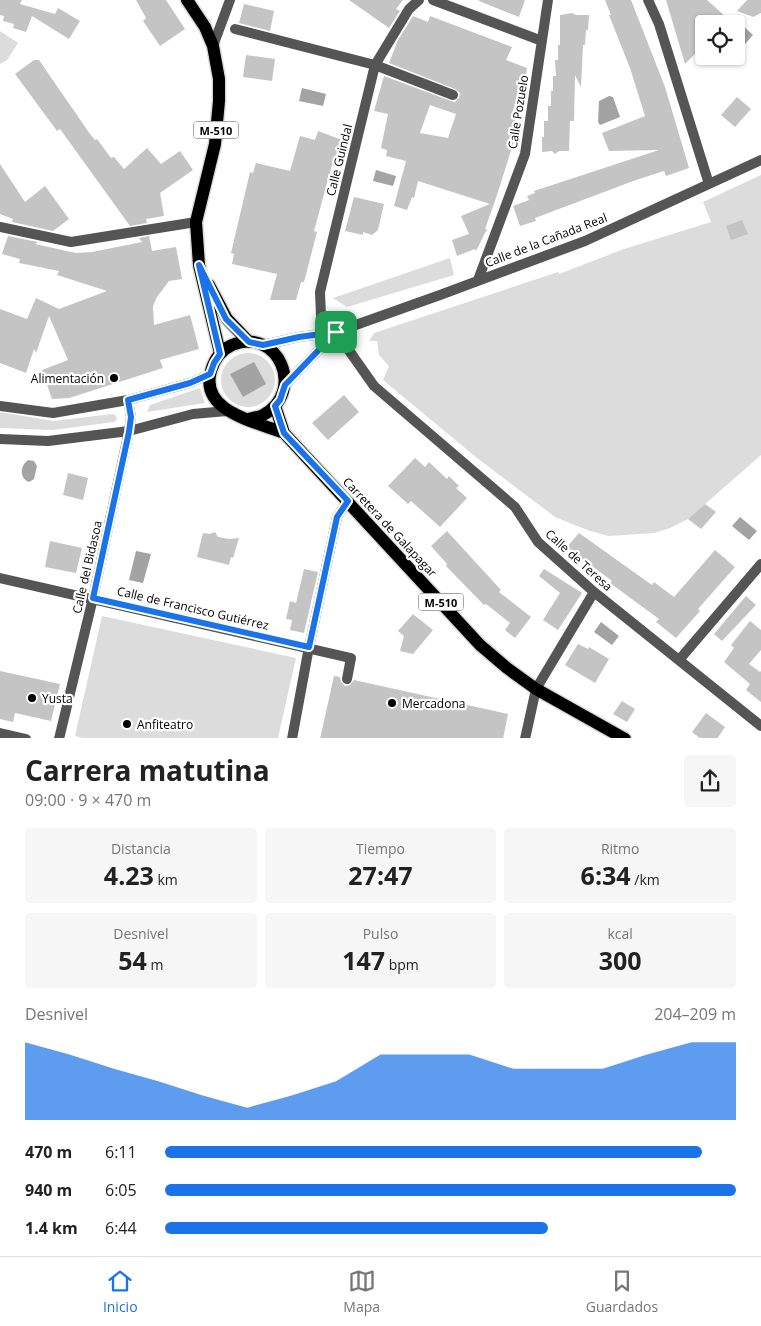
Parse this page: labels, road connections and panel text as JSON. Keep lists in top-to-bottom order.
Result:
{
  "streets": {
    "main road": ["M-510", "Carretera de Galapagar"],
    "street": [
      "Calle Pozuelo",
      "Calle Guindal",
      "Calle de la Cañada Real",
      "Calle de Teresa",
      "Calle del Bidasoa",
      "Calle de Francisco Gutiérrez"
    ]
  },
  "crossings": [
    ["Calle Pozuelo", "Calle de la Cañada Real"],
    ["M-510", "Calle de la Cañada Real"],
    ["M-510", "Carretera de Galapagar"],
    ["Calle Guindal", "Calle de la Cañada Real"],
    ["Calle Guindal", "Calle de Teresa"],
    ["Calle de la Cañada Real", "Calle de Teresa"],
    ["Calle del Bidasoa", "Calle de Francisco Gutiérrez"]
  ],
  "places": [
    "Alimentación",
    "Yusta",
    "Mercadona",
    "Anfiteatro"
  ],
  "page": {
    "heading": ["Carrera matutina", "09:00 · 9 × 470 m"],
    "stats": [
      ["Distancia", "4.23 km"],
      ["Tiempo", "27:47"],
      ["Ritmo", "6:34 /km"],
      ["Desnivel", "54 m"],
      ["Pulso", "147 bpm"],
      ["kcal", "300"]
    ],
    "chart": ["Desnivel", "204–209 m"],
    "list": [
      {
        "name": "470 m",
        "note": "6:11"
      },
      {
        "name": "940 m",
        "note": "6:05"
      },
      {
        "name": "1.4 km",
        "note": "6:44"
      }
    ],
    "tabs": ["Inicio", "Mapa", "Guardados"]
  }
}
